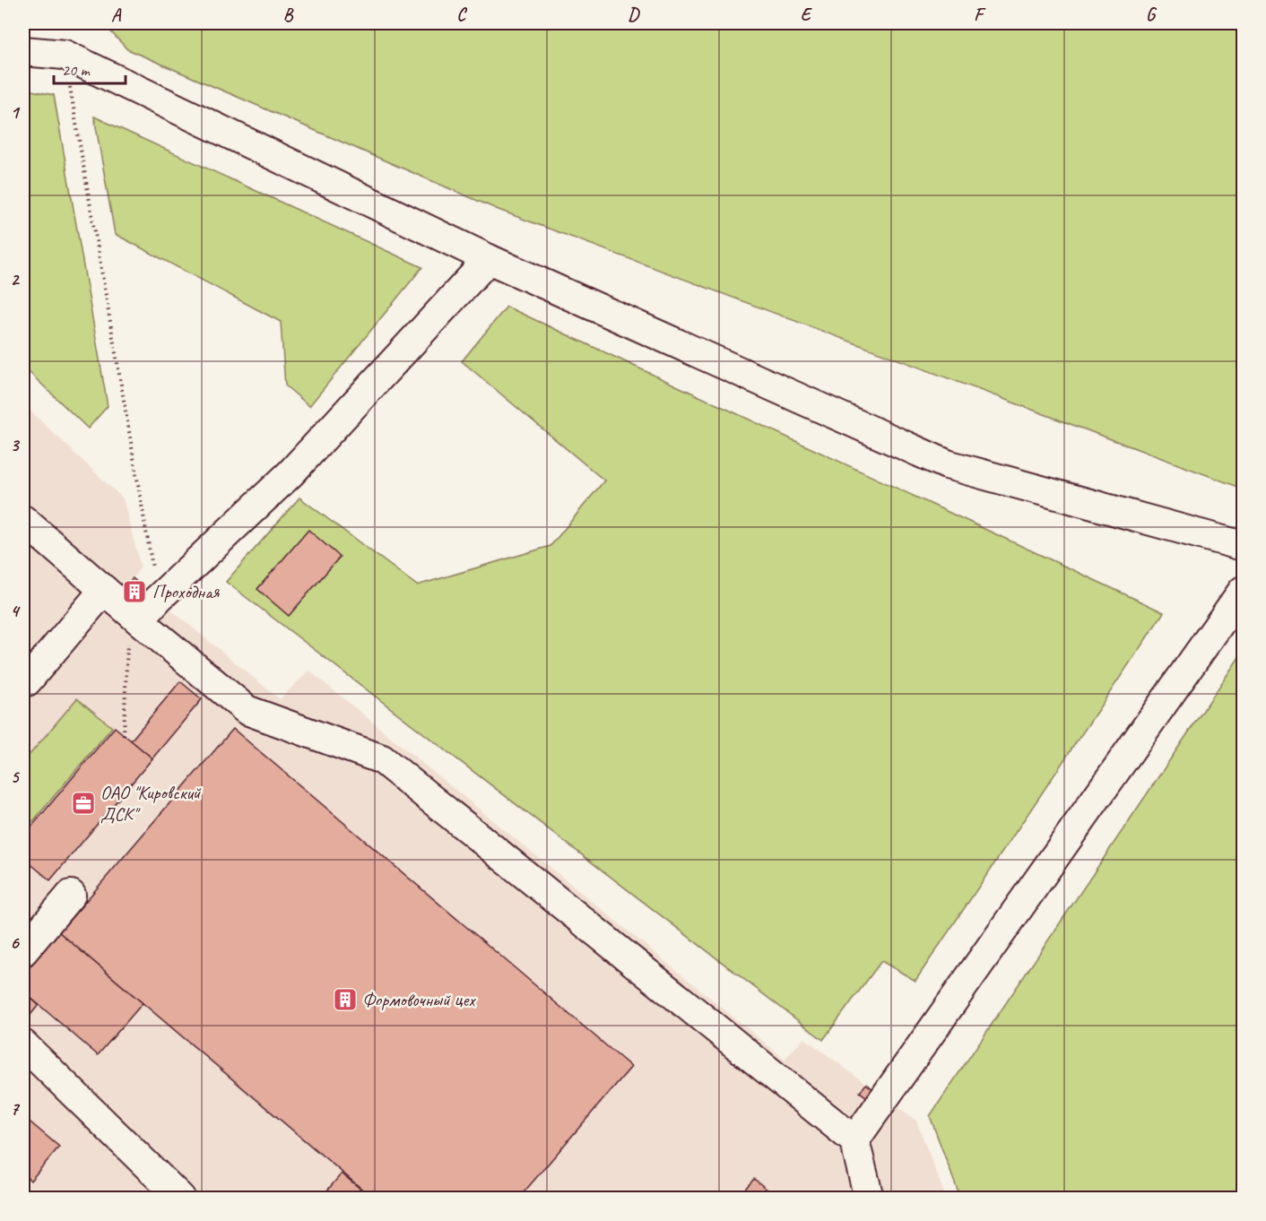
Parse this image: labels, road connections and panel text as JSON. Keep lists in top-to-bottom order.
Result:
{
  "places": {
    "building": ["Проходная", "Формовочный цех"],
    "office": ["ОАО \"Кировский ДСК\""]
  },
  "scale_bar": "20 m",
  "grid": {
    "columns": [
      "A",
      "B",
      "C",
      "D",
      "E",
      "F",
      "G"
    ],
    "rows": [
      "1",
      "2",
      "3",
      "4",
      "5",
      "6",
      "7"
    ]
  }
}
